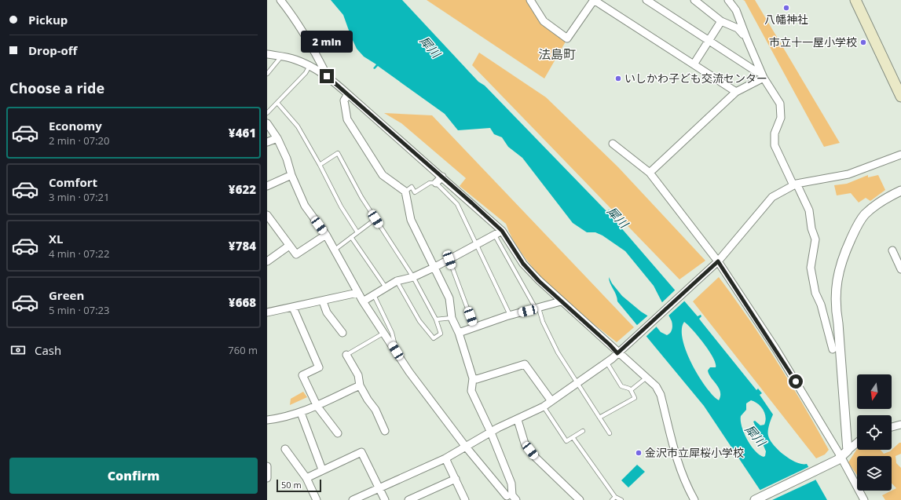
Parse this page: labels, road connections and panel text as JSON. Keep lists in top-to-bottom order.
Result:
{
  "districts": ["法島町"],
  "water": ["犀川"],
  "places": [
    "八幡神社",
    "市立十一屋小学校",
    "いしかわ子ども交流センター",
    "金沢市立犀桜小学校"
  ],
  "scale_bar": "50 m",
  "north": "bottom",
  "page": {
    "banner": ["Pickup", "Drop-off"],
    "bubble": "2 min",
    "heading": "Choose a ride",
    "list": [
      {
        "name": "Economy",
        "note": "2 min · 07:20",
        "value": "¥461"
      },
      {
        "name": "Comfort",
        "note": "3 min · 07:21",
        "value": "¥622"
      },
      {
        "name": "XL",
        "note": "4 min · 07:22",
        "value": "¥784"
      },
      {
        "name": "Green",
        "note": "5 min · 07:23",
        "value": "¥668"
      }
    ],
    "pay": ["Cash", "760 m"],
    "buttons": "Confirm",
    "scale": "50 m"
  }
}
